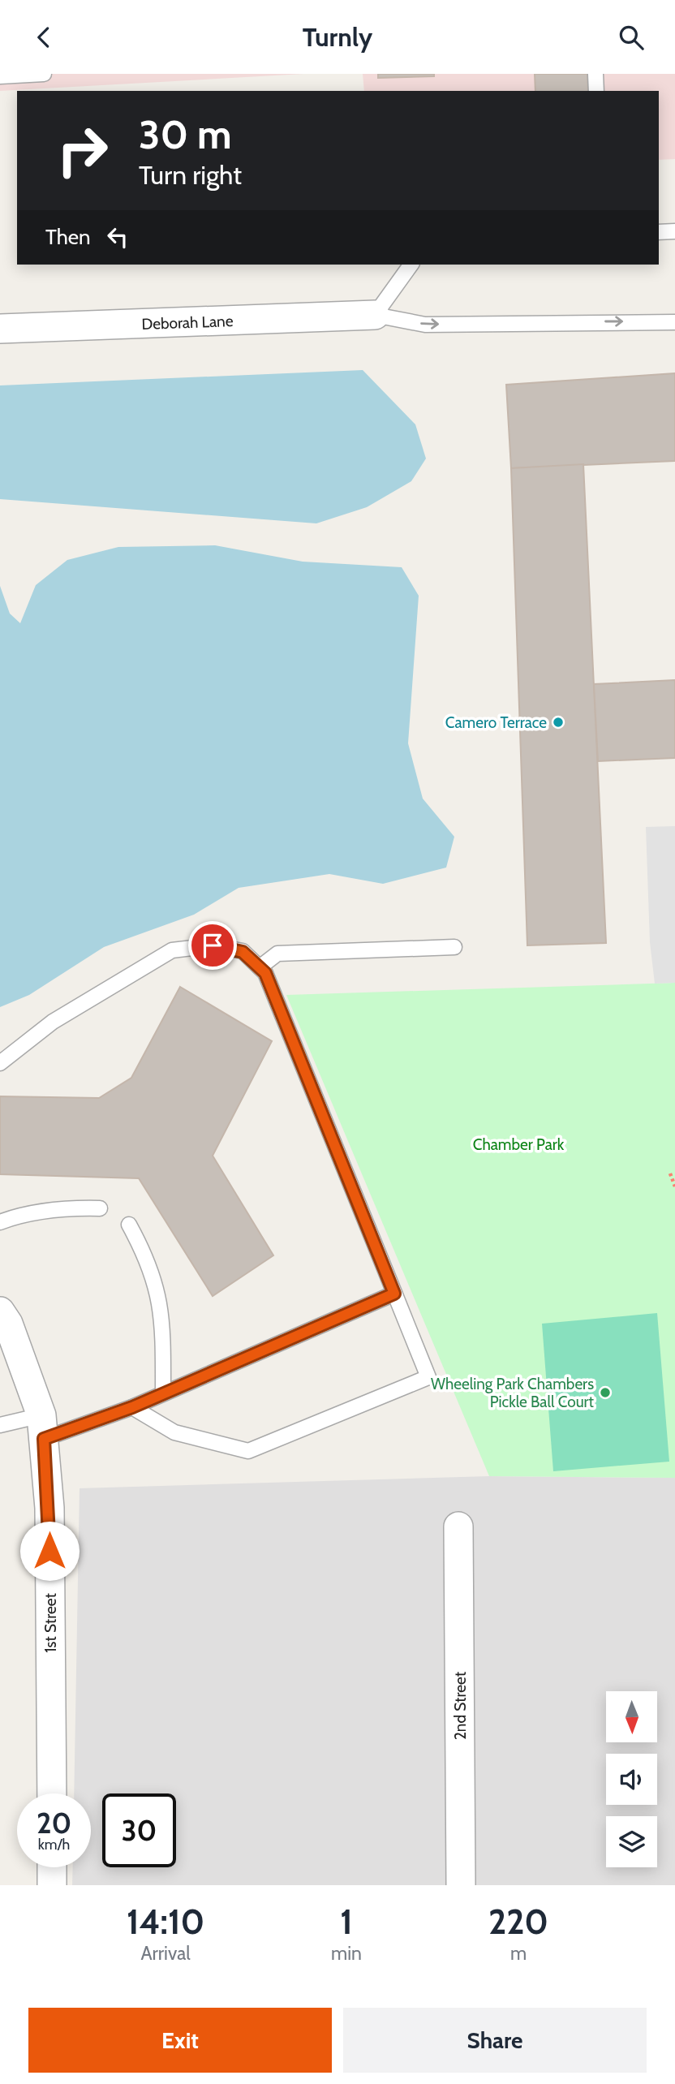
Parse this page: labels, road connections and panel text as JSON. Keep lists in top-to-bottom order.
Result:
{
  "streets": {
    "street": ["Deborah Lane", "1st Street", "2nd Street"]
  },
  "parks": ["Chamber Park"],
  "places": ["Camero Terrace", "Wheeling Park Chambers Pickle Ball Court"],
  "north": "bottom",
  "page": {
    "header": "Turnly",
    "turn": ["30 m", "Turn right"],
    "then": "Then",
    "speed": "20 km/h",
    "limit": "30",
    "eta": [
      "14:10",
      "Arrival",
      "1",
      "min",
      "220",
      "m"
    ],
    "buttons": ["Exit", "Share"]
  }
}
